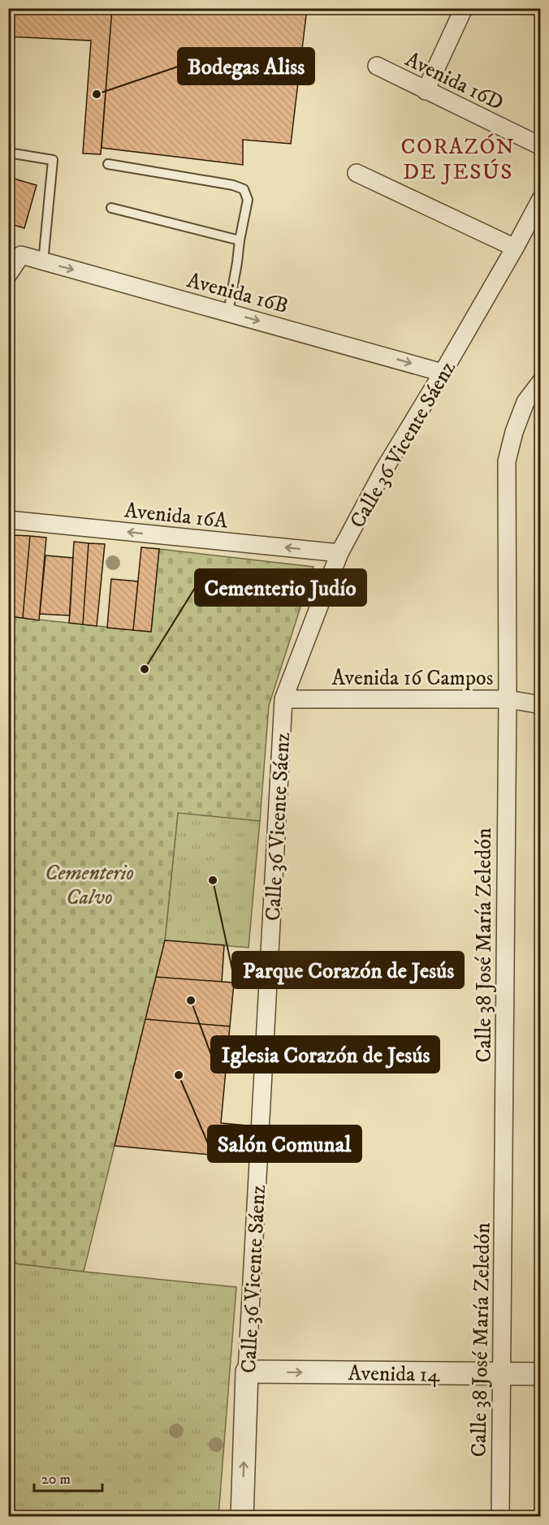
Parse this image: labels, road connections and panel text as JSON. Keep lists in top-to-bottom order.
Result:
{
  "streets": {
    "street": [
      "Avenida 16D",
      "Avenida 16B",
      "Calle 36 Vicente Sáenz",
      "Avenida 16A",
      "Avenida 16 Campos",
      "Calle 38 José María Zeledón",
      "Avenida 14"
    ]
  },
  "crossings": [
    ["Avenida 16B", "Calle 36 Vicente Sáenz"],
    ["Calle 36 Vicente Sáenz", "Avenida 16A"],
    ["Calle 36 Vicente Sáenz", "Avenida 16 Campos"],
    ["Calle 36 Vicente Sáenz", "Avenida 14"],
    ["Avenida 16 Campos", "Calle 38 José María Zeledón"],
    ["Calle 38 José María Zeledón", "Avenida 14"]
  ],
  "one_way": ["Avenida 16B", "Avenida 16A", "Avenida 14"],
  "districts": ["CORAZÓN DE JESÚS"],
  "parks": ["Cementerio Calvo"],
  "places": [
    "Bodegas Aliss",
    "Cementerio Judío",
    "Parque Corazón de Jesús",
    "Iglesia Corazón de Jesús",
    "Salón Comunal"
  ],
  "scale_bar": "20 m"
}
